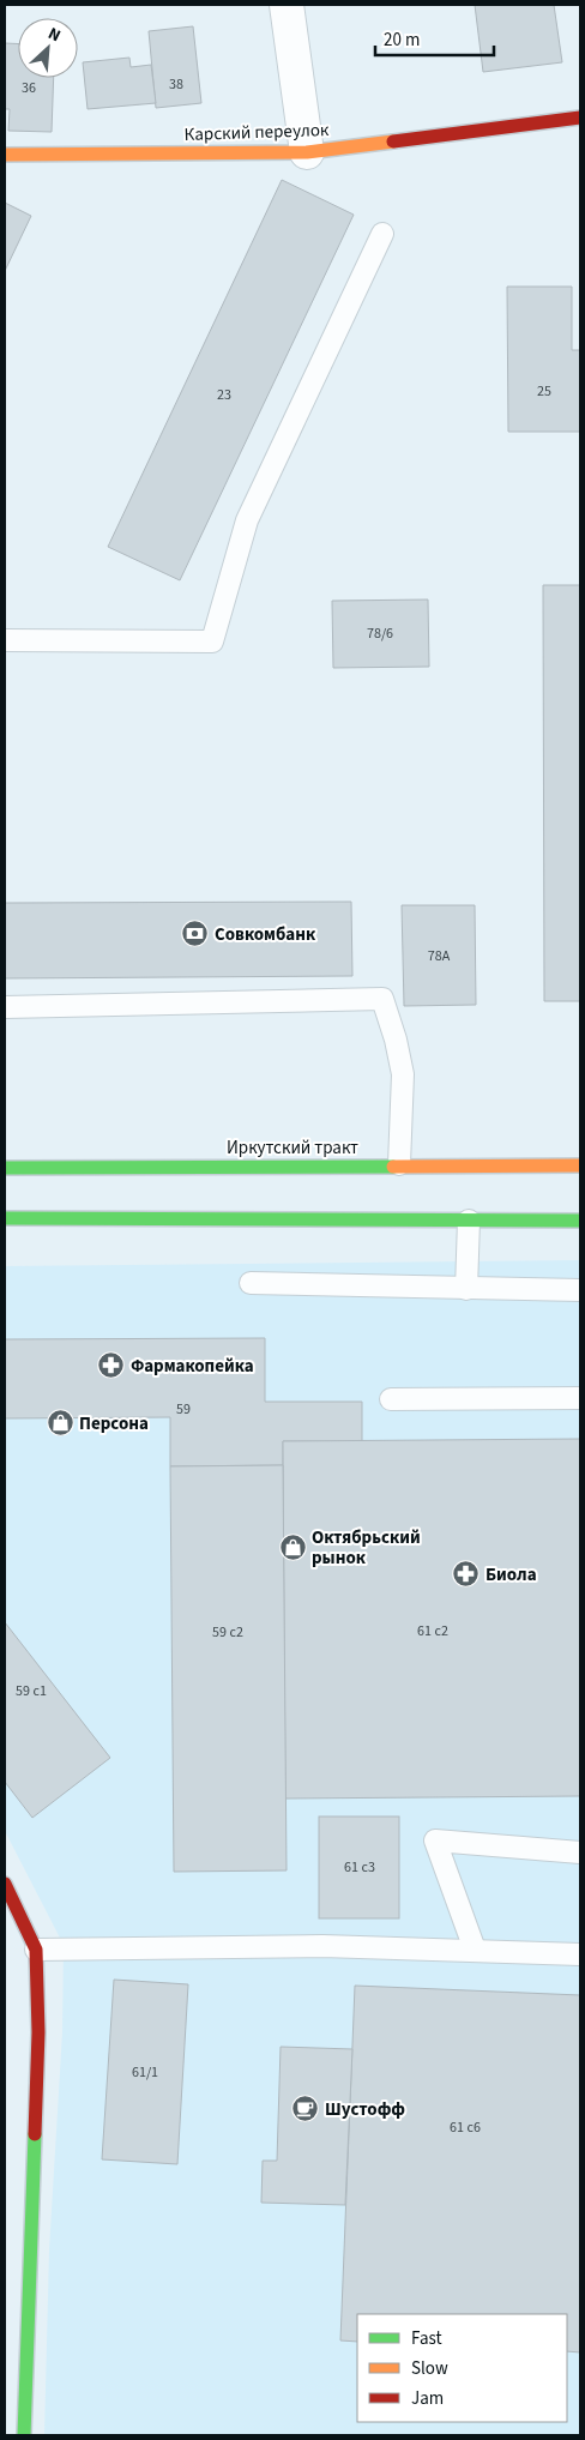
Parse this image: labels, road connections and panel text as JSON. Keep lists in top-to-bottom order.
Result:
{
  "streets": {
    "main road": ["Карский переулок", "Иркутский тракт"]
  },
  "places": {
    "bank": ["Совкомбанк"],
    "pharmacy": ["Фармакопейка", "Биола"],
    "shop": ["Персона", "Октябрьский рынок"],
    "cafe": ["Шустофф"]
  },
  "house_numbers": [
    "38",
    "36",
    "25",
    "23",
    "78/6",
    "78А",
    "59",
    "61 с2",
    "59 с2",
    "59 с1",
    "61 с3",
    "61/1",
    "61 с6"
  ],
  "legend": ["Fast", "Slow", "Jam"],
  "scale_bar": "20 m",
  "north": "top right"
}
